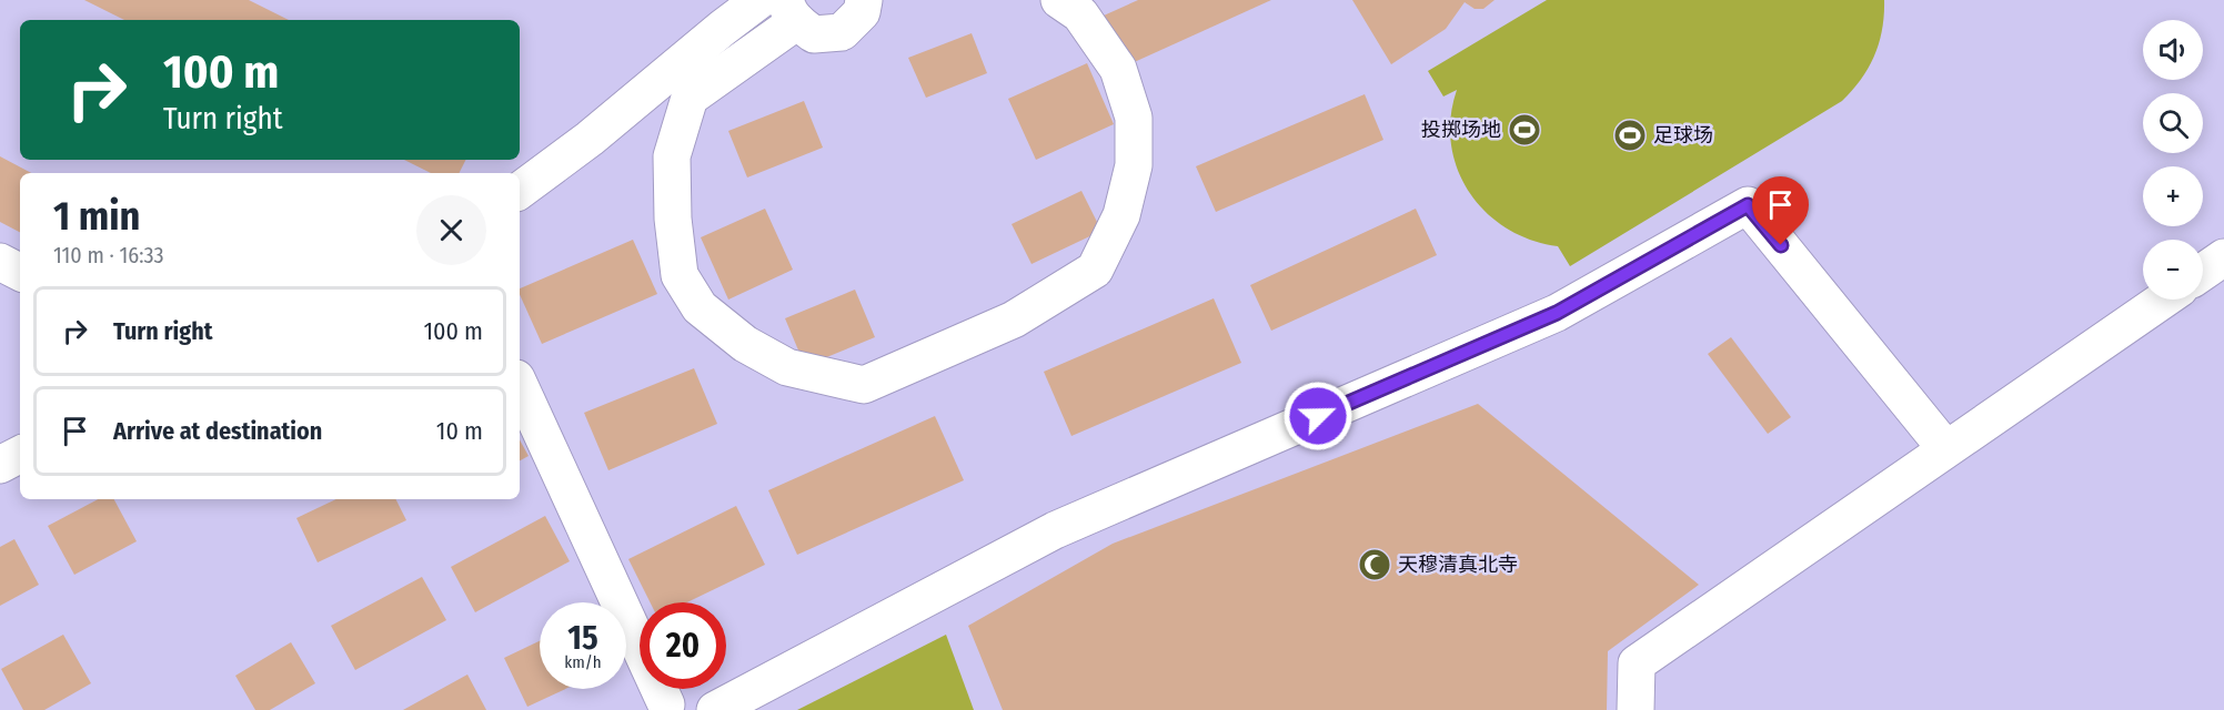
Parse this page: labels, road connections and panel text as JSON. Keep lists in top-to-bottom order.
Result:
{
  "places": {
    "sports": ["投掷场地", "足球场"],
    "mosque": ["天穆清真北寺"]
  },
  "page": {
    "map_buttons": ["+", "−"],
    "turn": ["100 m", "Turn right"],
    "heading": ["1 min", "110 m · 16:33"],
    "list": [
      {
        "name": "Turn right",
        "value": "100 m"
      },
      {
        "name": "Arrive at destination",
        "value": "10 m"
      }
    ],
    "speed": "15 km/h",
    "limit": "20"
  }
}
